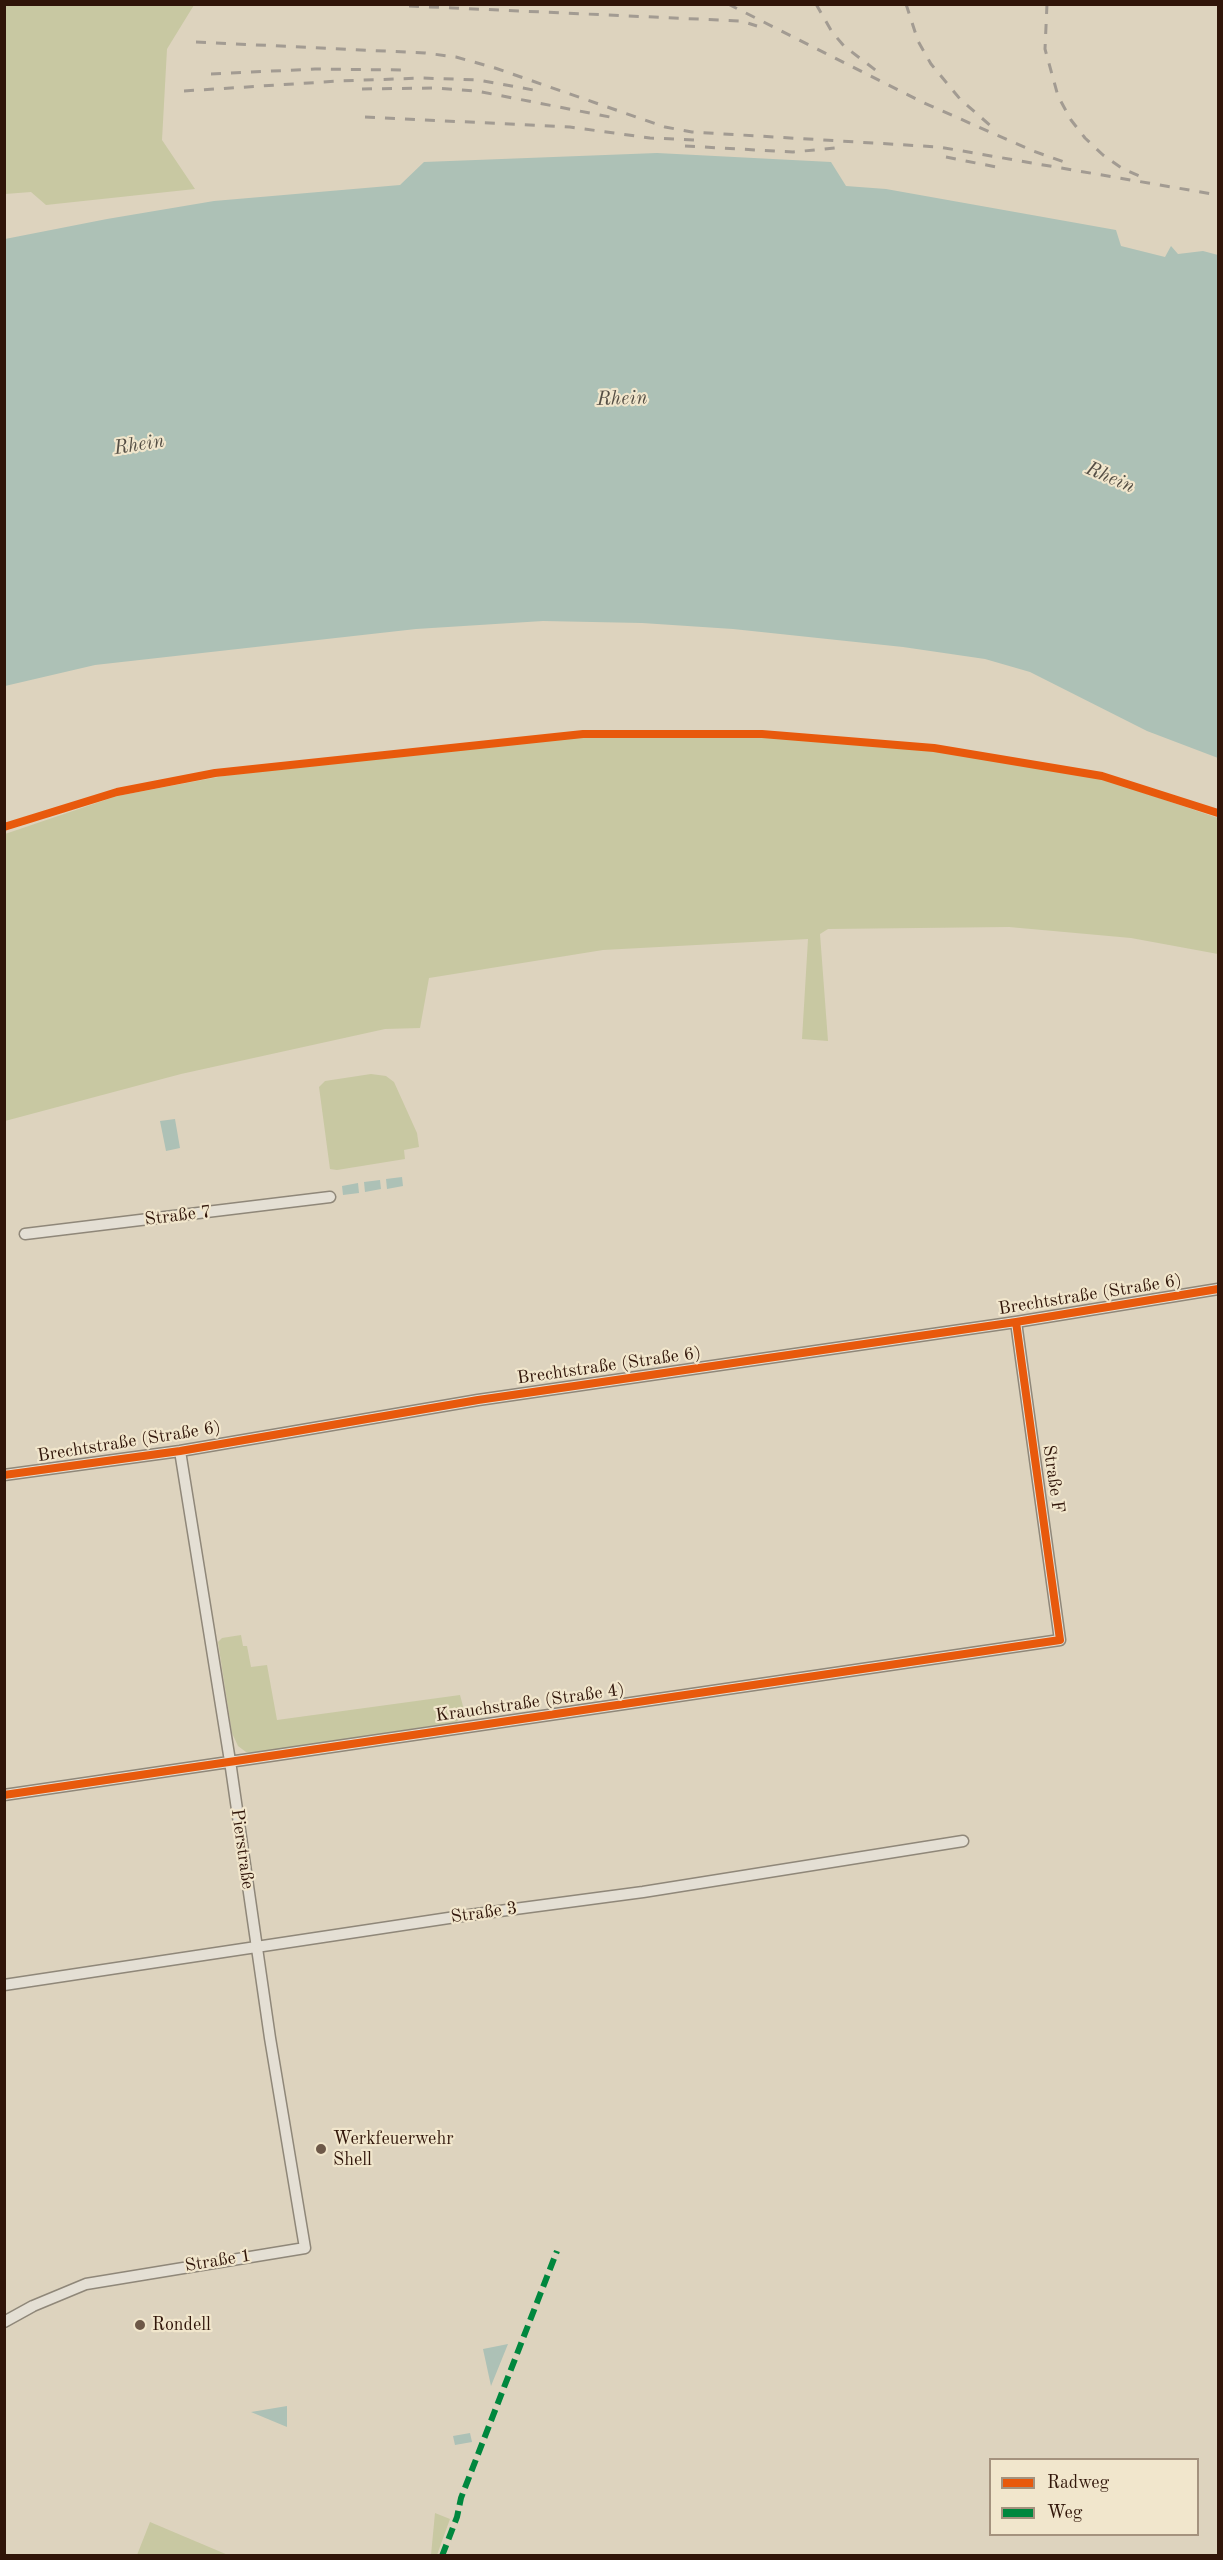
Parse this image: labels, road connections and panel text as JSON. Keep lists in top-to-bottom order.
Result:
{
  "streets": {
    "street": [
      "Straße 7",
      "Brechtstraße (Straße 6)",
      "Straße F",
      "Krauchstraße (Straße 4)",
      "Pierstraße",
      "Straße 3",
      "Straße 1"
    ]
  },
  "crossings": [
    ["Brechtstraße (Straße 6)", "Straße F"],
    ["Brechtstraße (Straße 6)", "Pierstraße"],
    ["Straße F", "Krauchstraße (Straße 4)"],
    ["Krauchstraße (Straße 4)", "Pierstraße"],
    ["Pierstraße", "Straße 3"],
    ["Pierstraße", "Straße 1"]
  ],
  "water": ["Rhein"],
  "places": ["Werkfeuerwehr Shell", "Rondell"],
  "legend": ["Radweg", "Weg"]
}
